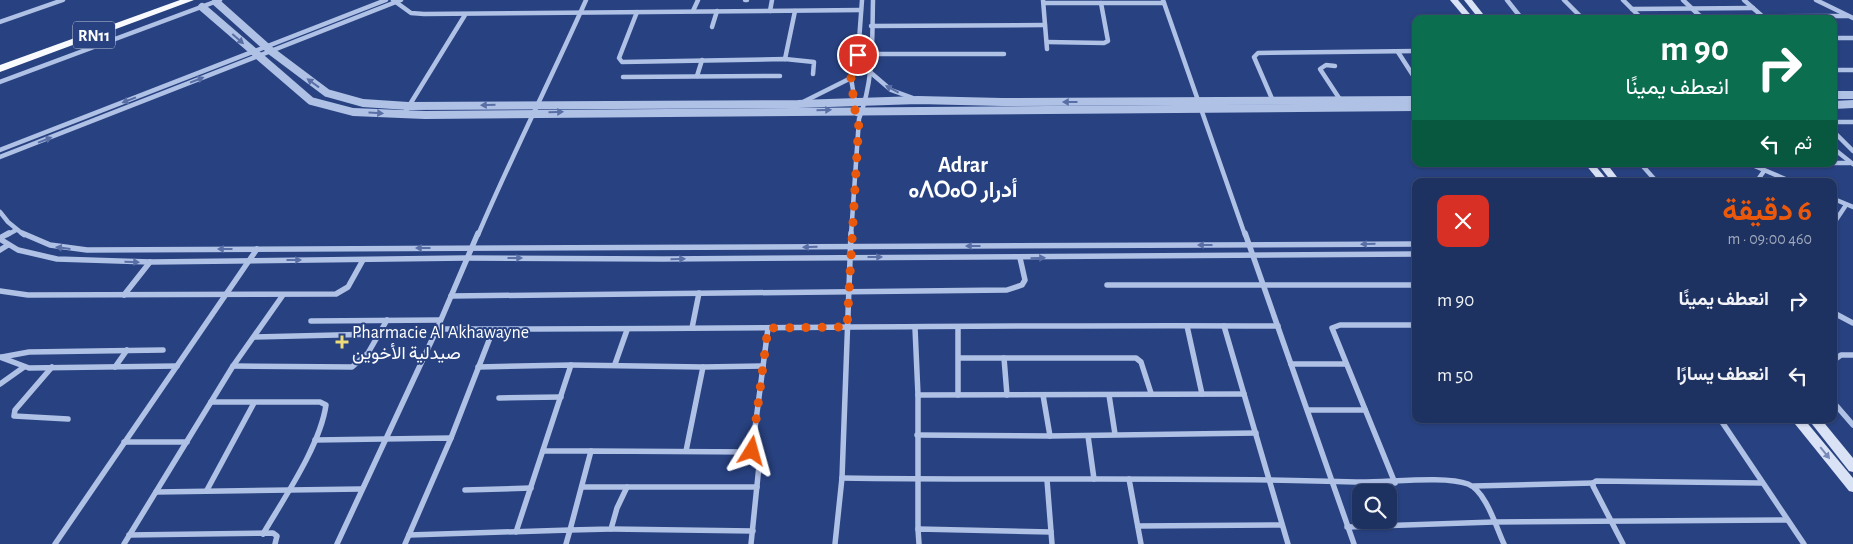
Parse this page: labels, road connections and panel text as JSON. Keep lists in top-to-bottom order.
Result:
{
  "streets": {
    "highway": ["RN11"]
  },
  "districts": ["Adrar ⴰⴷⵔⴰⵔ أدرار"],
  "places": {
    "health": ["Pharmacie Al Akhawayne صيدلية الأخوين"]
  },
  "page": {
    "turn": ["90 m", "انعطف يمينًا"],
    "then": "ثم",
    "heading": ["6 دقيقة", "460 m · 09:00"],
    "list": [
      {
        "name": "انعطف يمينًا",
        "value": "90 m"
      },
      {
        "name": "انعطف يسارًا",
        "value": "50 m"
      }
    ]
  }
}
